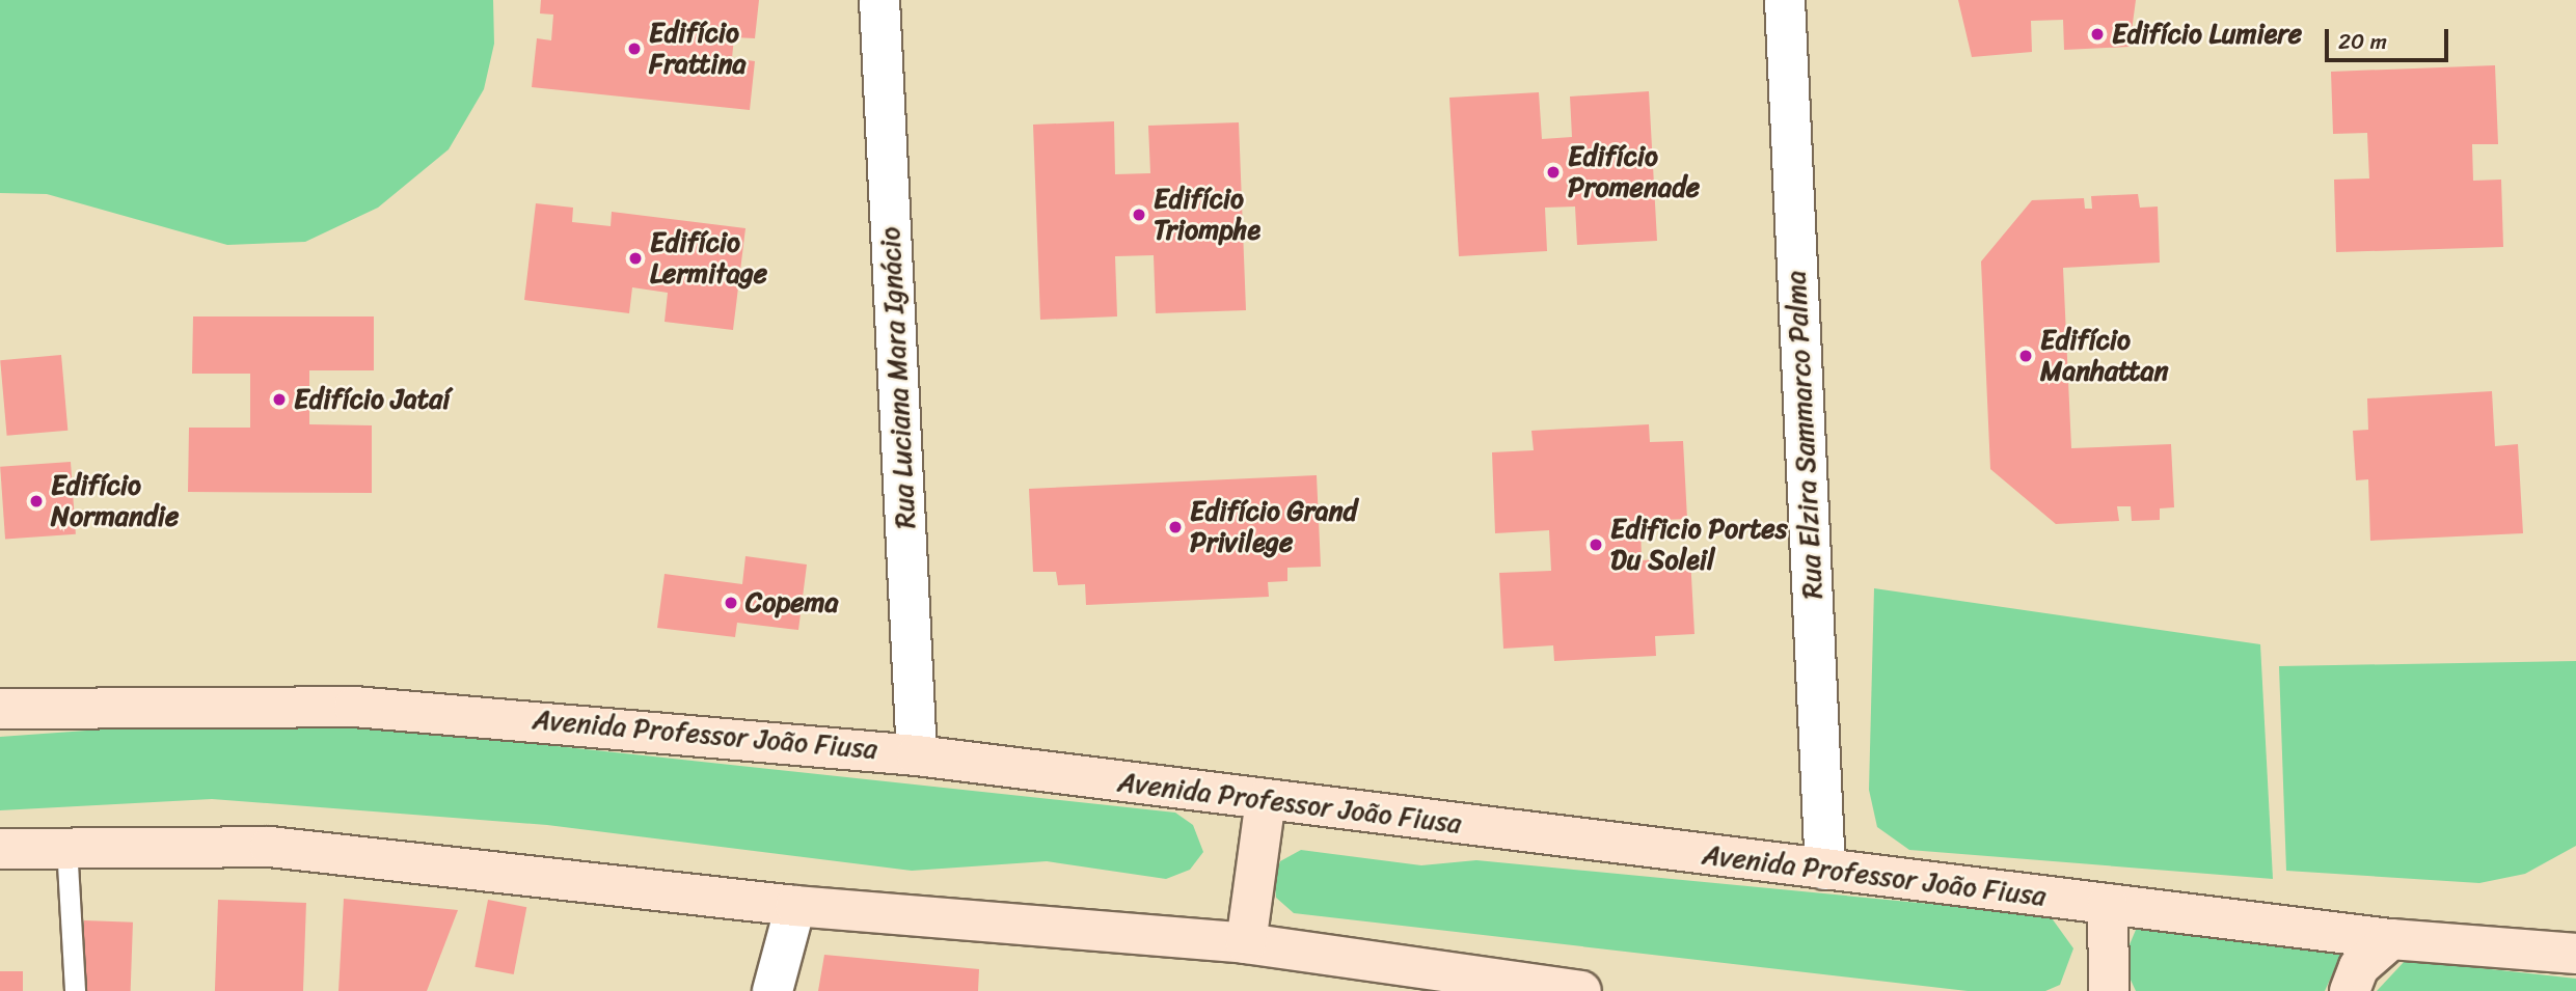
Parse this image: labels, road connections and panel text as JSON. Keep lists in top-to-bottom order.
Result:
{
  "streets": {
    "main road": ["Avenida Professor João Fiusa"],
    "street": ["Rua Luciana Mara Ignácio", "Rua Elzira Sammarco Palma"]
  },
  "crossings": [
    ["Rua Luciana Mara Ignácio", "Avenida Professor João Fiusa"],
    ["Rua Elzira Sammarco Palma", "Avenida Professor João Fiusa"]
  ],
  "places": [
    "Edifício Lumiere",
    "Edifício Frattina",
    "Edifício Promenade",
    "Edifício Triomphe",
    "Edifício Lermitage",
    "Edifício Manhattan",
    "Edifício Jataí",
    "Edifício Normandie",
    "Edifício Grand Privilege",
    "Edificio Portes Du Soleil",
    "Copema"
  ],
  "scale_bar": "20 m"
}
